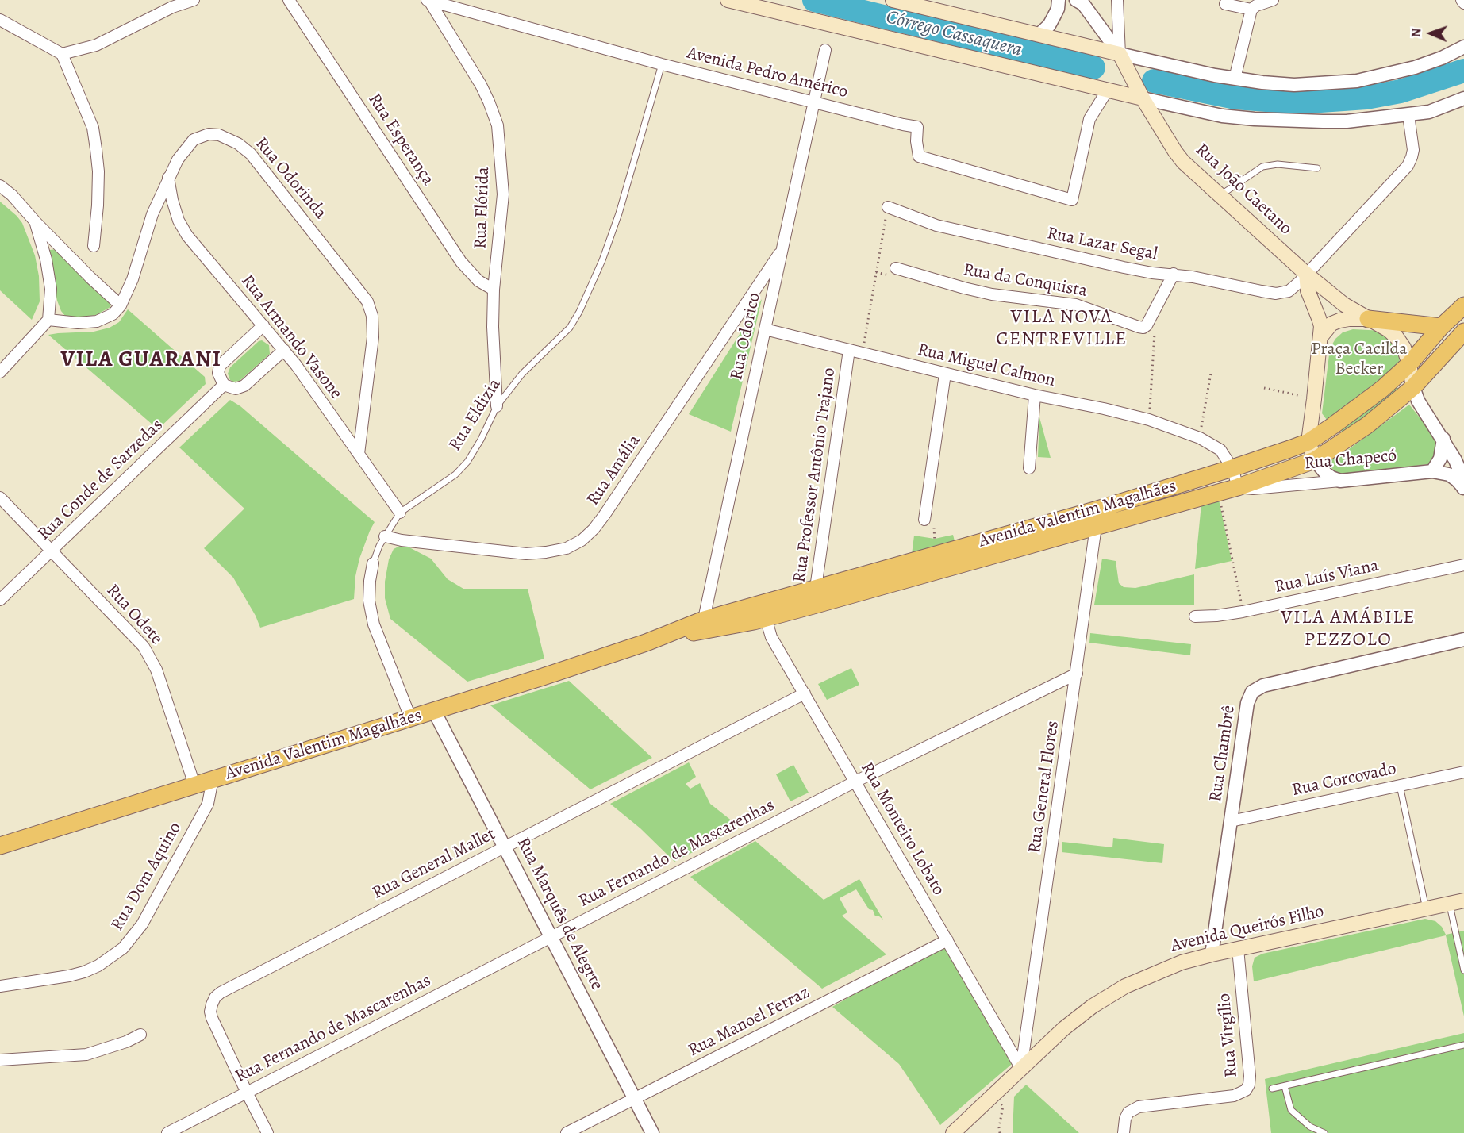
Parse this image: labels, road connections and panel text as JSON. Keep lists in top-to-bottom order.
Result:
{
  "streets": {
    "main road": [
      "Rua João Caetano",
      "Rua Chapecó",
      "Avenida Valentim Magalhães",
      "Avenida Queirós Filho"
    ],
    "street": [
      "Avenida Pedro Américo",
      "Rua Esperança",
      "Rua Odorinda",
      "Rua Flórida",
      "Rua Lazar Segal",
      "Rua da Conquista",
      "Rua Odorico",
      "Rua Armando Vasone",
      "Rua Miguel Calmon",
      "Rua Eldizia",
      "Rua Amália",
      "Rua Professor Antônio Trajano",
      "Rua Conde de Sarzedas",
      "Rua Luís Viana",
      "Rua Odete",
      "Rua Chambrê",
      "Rua Corcovado",
      "Rua General Flores",
      "Rua Monteiro Lobato",
      "Rua Fernando de Mascarenhas",
      "Rua General Mallet",
      "Rua Dom Aquino",
      "Rua Marquês de Alegrte",
      "Rua Manoel Ferraz",
      "Rua Virgílio"
    ]
  },
  "crossings": [
    ["Avenida Pedro Américo", "Rua Flórida"],
    ["Avenida Pedro Américo", "Rua Odorico"],
    ["Avenida Pedro Américo", "Rua Eldizia"],
    ["Rua Esperança", "Rua Flórida"],
    ["Rua Odorinda", "Rua Armando Vasone"],
    ["Rua João Caetano", "Rua Lazar Segal"],
    ["Rua João Caetano", "Rua Chapecó"],
    ["Rua João Caetano", "Avenida Valentim Magalhães"],
    ["Rua Flórida", "Rua Eldizia"],
    ["Rua Odorico", "Rua Miguel Calmon"],
    ["Rua Odorico", "Rua Amália"],
    ["Rua Odorico", "Avenida Valentim Magalhães"],
    ["Rua Armando Vasone", "Rua Eldizia"],
    ["Rua Miguel Calmon", "Rua Chapecó"],
    ["Rua Miguel Calmon", "Rua Professor Antônio Trajano"],
    ["Rua Miguel Calmon", "Avenida Valentim Magalhães"],
    ["Rua Eldizia", "Rua Amália"],
    ["Rua Eldizia", "Avenida Valentim Magalhães"],
    ["Rua Chapecó", "Avenida Valentim Magalhães"],
    ["Rua Professor Antônio Trajano", "Avenida Valentim Magalhães"],
    ["Rua Conde de Sarzedas", "Rua Odete"],
    ["Avenida Valentim Magalhães", "Rua Odete"],
    ["Avenida Valentim Magalhães", "Rua General Flores"],
    ["Avenida Valentim Magalhães", "Rua Monteiro Lobato"],
    ["Avenida Valentim Magalhães", "Rua Dom Aquino"],
    ["Avenida Valentim Magalhães", "Rua Marquês de Alegrte"],
    ["Rua Chambrê", "Rua Corcovado"],
    ["Rua Chambrê", "Avenida Queirós Filho"],
    ["Rua General Flores", "Rua Monteiro Lobato"],
    ["Rua General Flores", "Rua Fernando de Mascarenhas"],
    ["Rua General Flores", "Avenida Queirós Filho"],
    ["Rua Monteiro Lobato", "Rua Fernando de Mascarenhas"],
    ["Rua Monteiro Lobato", "Rua General Mallet"],
    ["Rua Monteiro Lobato", "Avenida Queirós Filho"],
    ["Rua Monteiro Lobato", "Rua Manoel Ferraz"],
    ["Rua Fernando de Mascarenhas", "Rua General Mallet"],
    ["Rua Fernando de Mascarenhas", "Rua Marquês de Alegrte"],
    ["Rua General Mallet", "Rua Marquês de Alegrte"],
    ["Rua Marquês de Alegrte", "Rua Manoel Ferraz"],
    ["Avenida Queirós Filho", "Rua Virgílio"]
  ],
  "districts": ["VILA NOVA CENTREVILLE", "VILA GUARANI", "VILA AMÁBILE PEZZOLO"],
  "water": ["Córrego Cassaquera"],
  "parks": ["Praça Cacilda Becker"],
  "north": "left"
}
